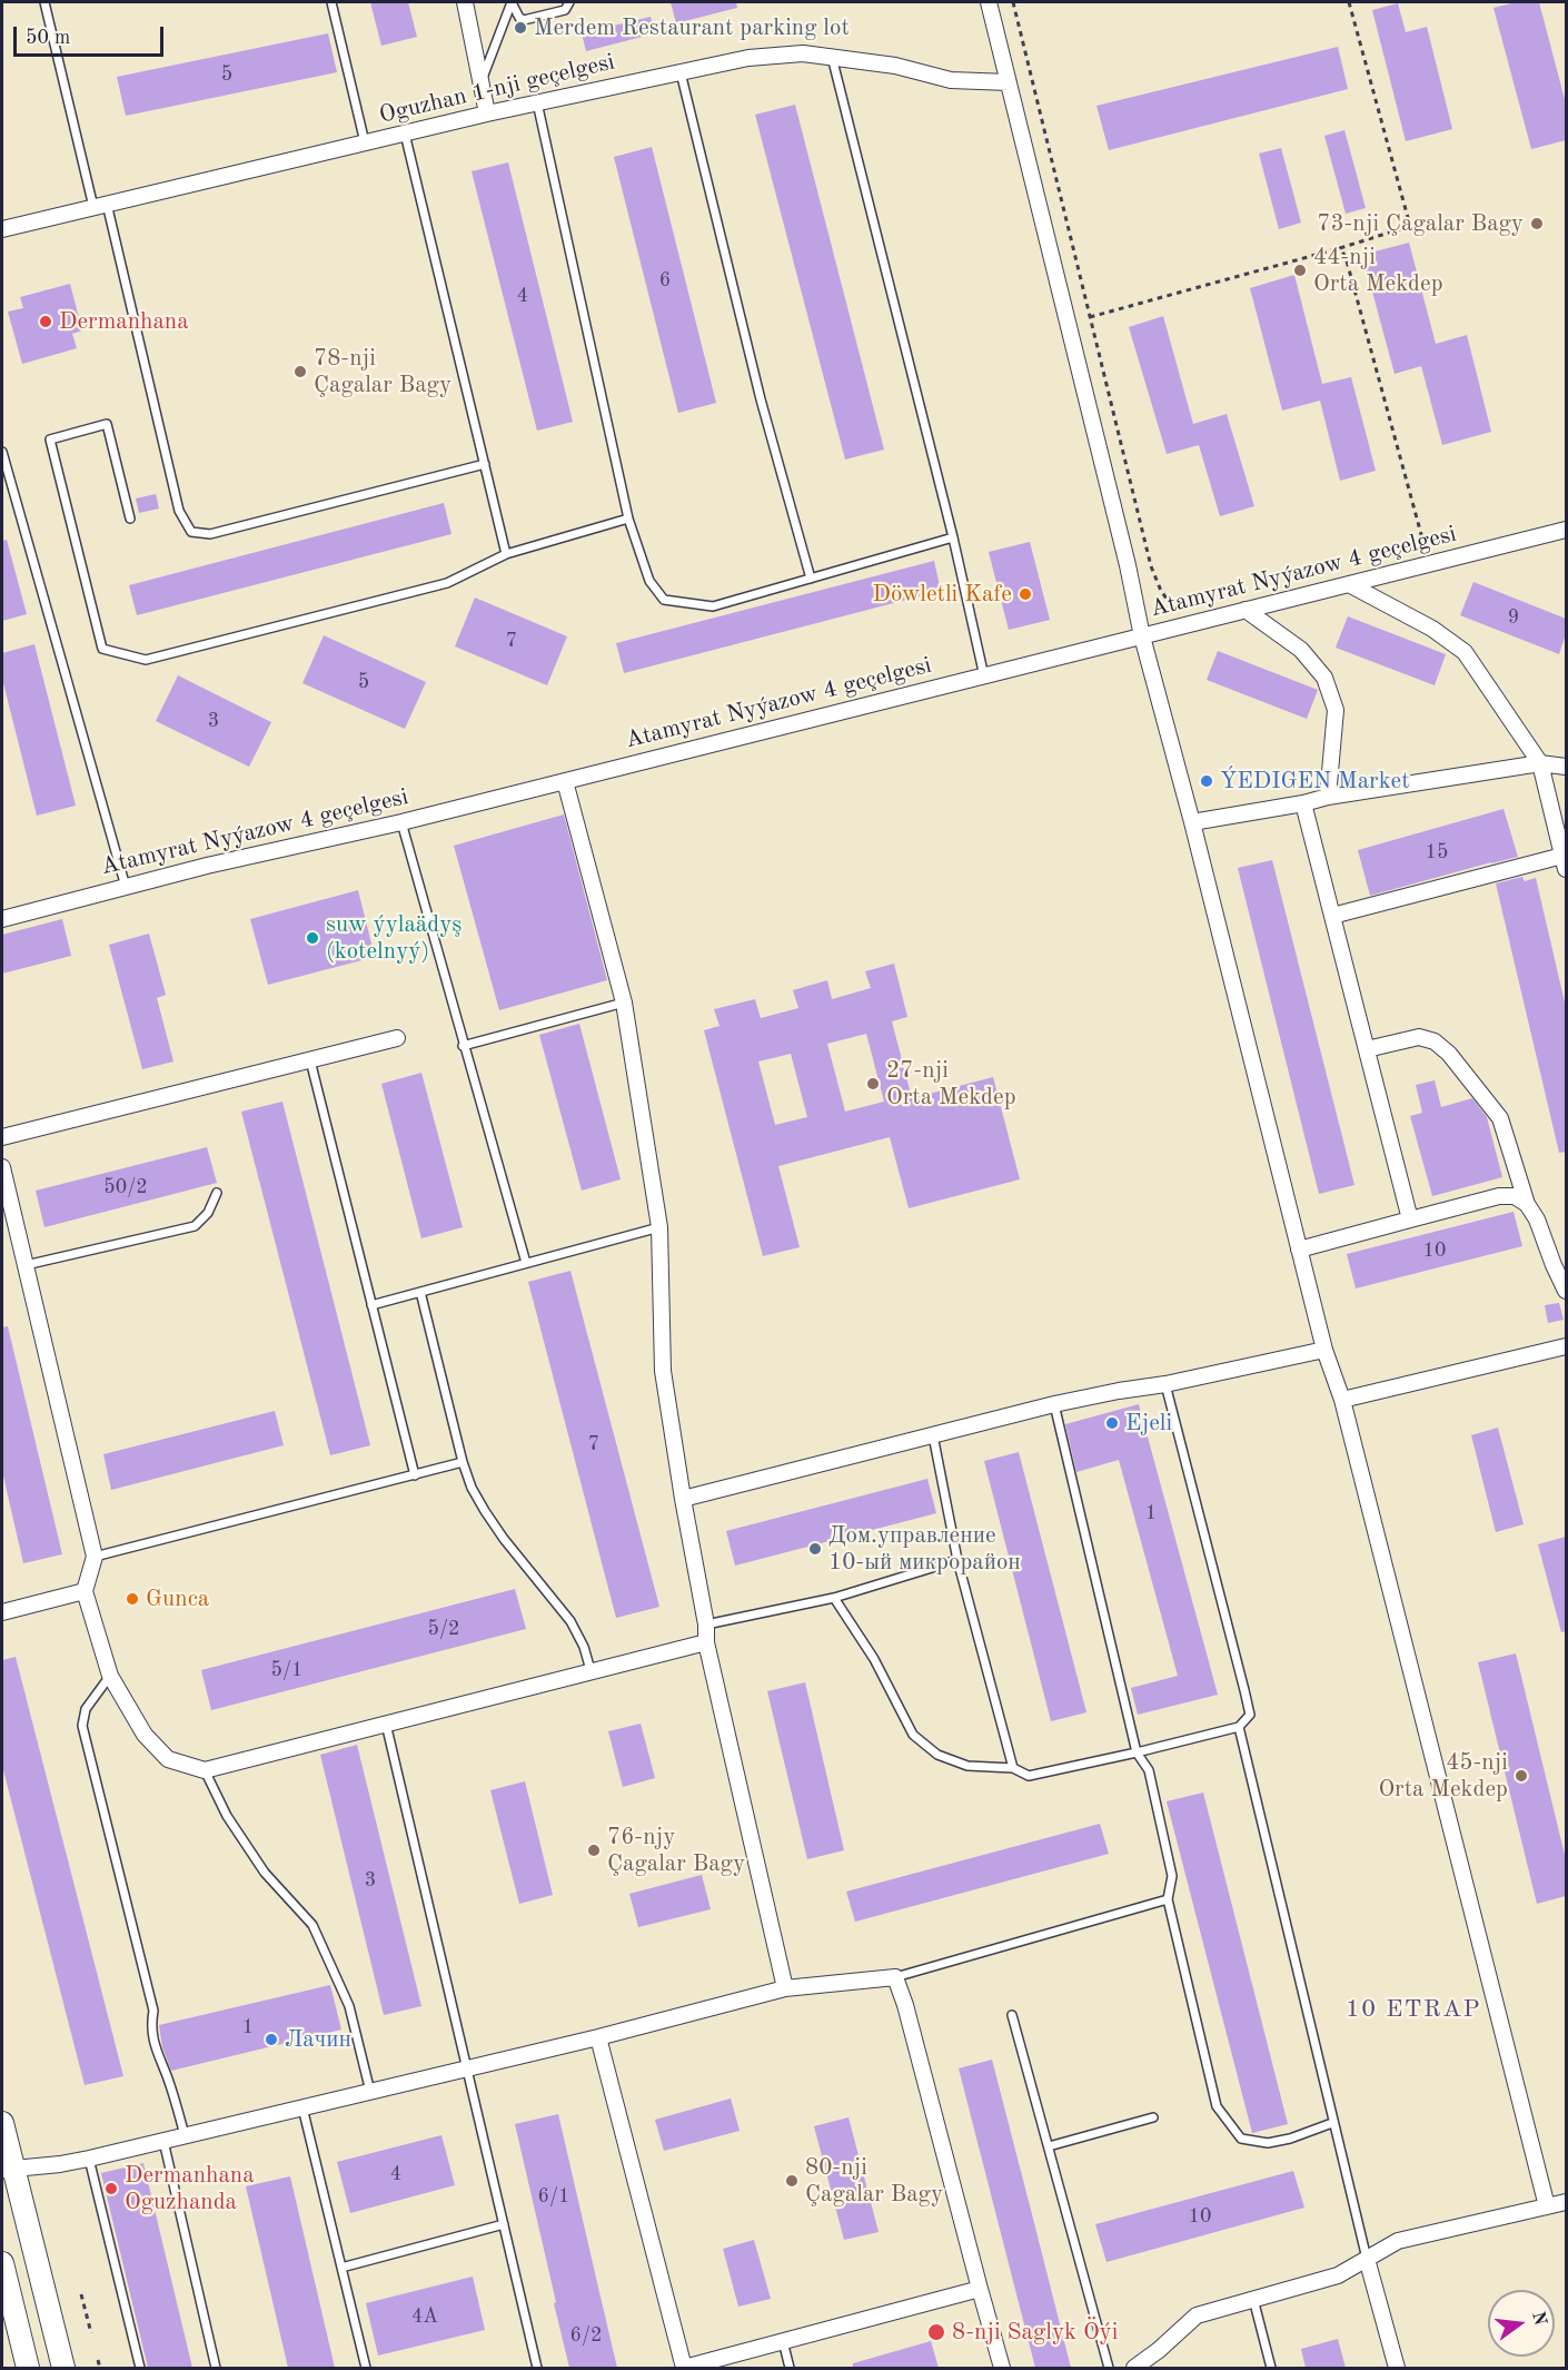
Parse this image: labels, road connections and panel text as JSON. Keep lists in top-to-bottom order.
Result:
{
  "streets": {
    "street": ["Oguzhan 1-nji geçelgesi", "Atamyrat Nyýazow 4 geçelgesi"]
  },
  "districts": ["10 ETRAP"],
  "places": [
    "Merdem Restaurant parking lot",
    "73-nji Çagalar Bagy",
    "44-nji Orta Mekdep",
    "Dermanhana",
    "78-nji Çagalar Bagy",
    "Döwletli Kafe",
    "ÝEDIGEN Market",
    "suw ýylaädyş (kotelnyý)",
    "27-nji Orta Mekdep",
    "Ejeli",
    "Дом.управление 10-ый микрорайон",
    "Gunca",
    "45-nji Orta Mekdep",
    "76-njy Çagalar Bagy",
    "Лачин",
    "80-nji Çagalar Bagy",
    "Dermanhana Oguzhanda",
    "8-nji Saglyk Öýi"
  ],
  "house_numbers": [
    "5",
    "6",
    "4",
    "9",
    "7",
    "5",
    "3",
    "15",
    "50/2",
    "10",
    "7",
    "1",
    "5/2",
    "5/1",
    "3",
    "1",
    "4",
    "6/1",
    "10",
    "4A",
    "6/2"
  ],
  "scale_bar": "50 m",
  "north": "right"
}
